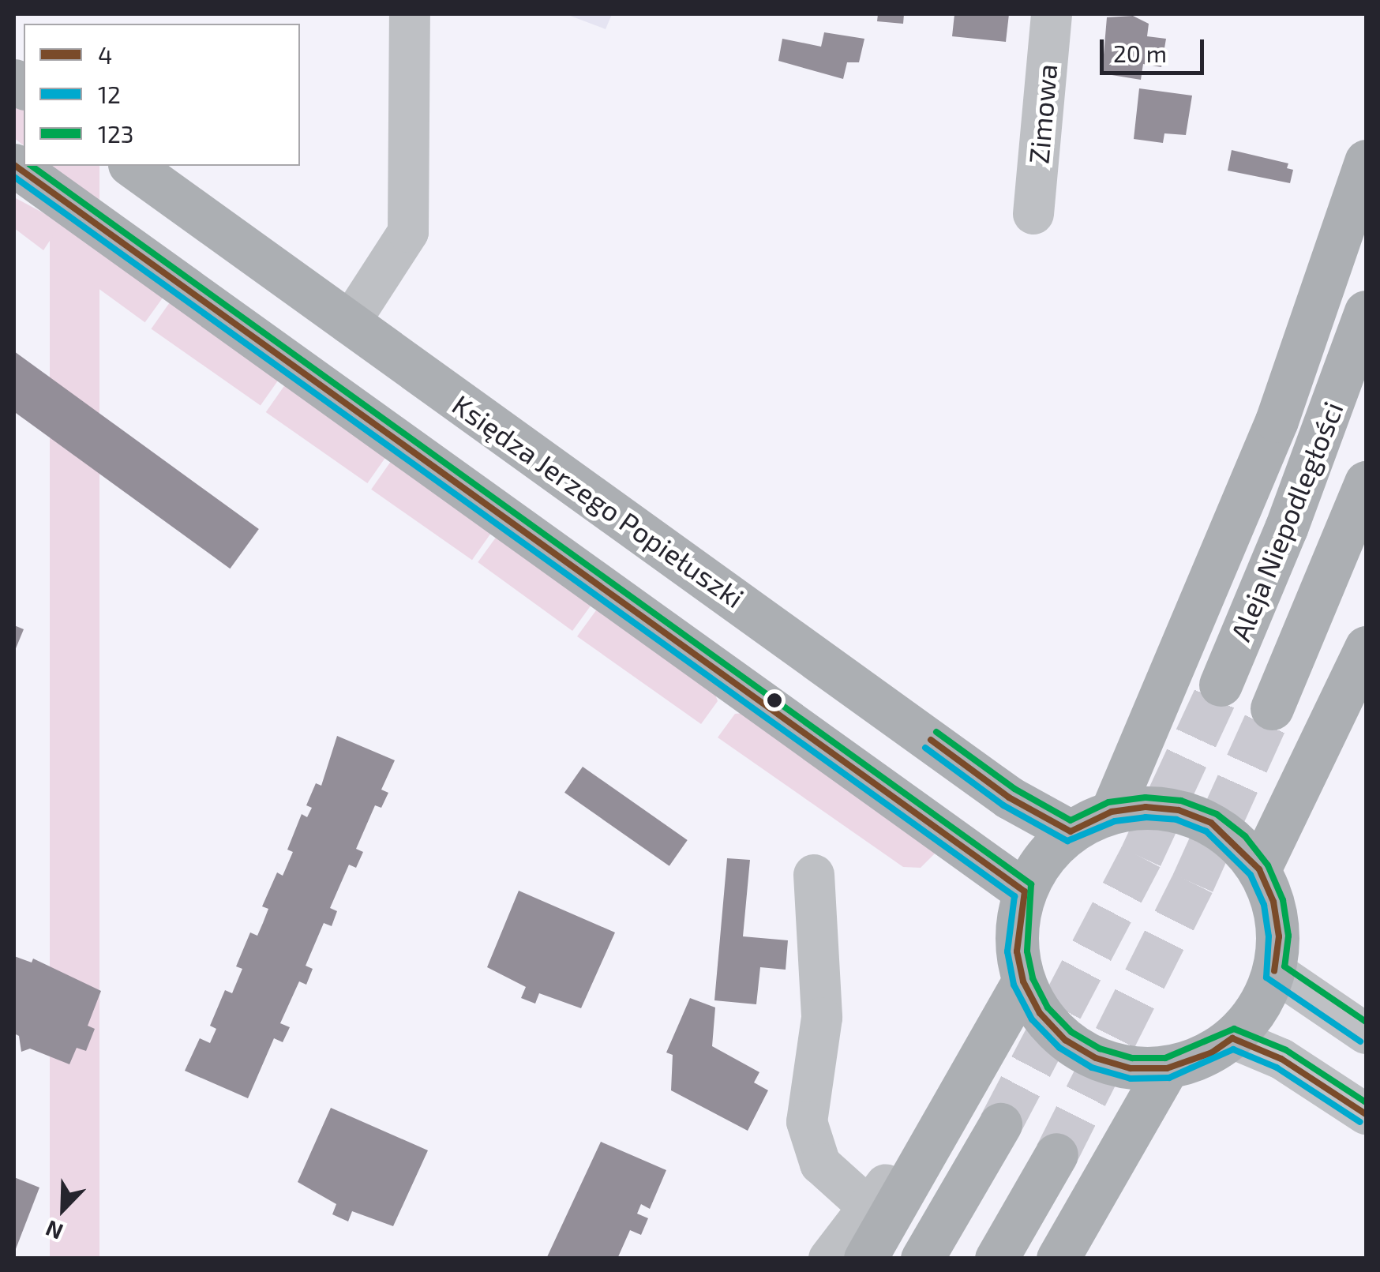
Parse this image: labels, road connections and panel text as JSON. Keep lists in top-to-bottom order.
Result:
{
  "streets": {
    "main road": ["Księdza Jerzego Popiełuszki", "Aleja Niepodległości"],
    "street": ["Zimowa"]
  },
  "lines": ["transit line 4", "transit line 123", "transit line 12"],
  "legend": ["4", "12", "123"],
  "scale_bar": "20 m",
  "north": "bottom left"
}
